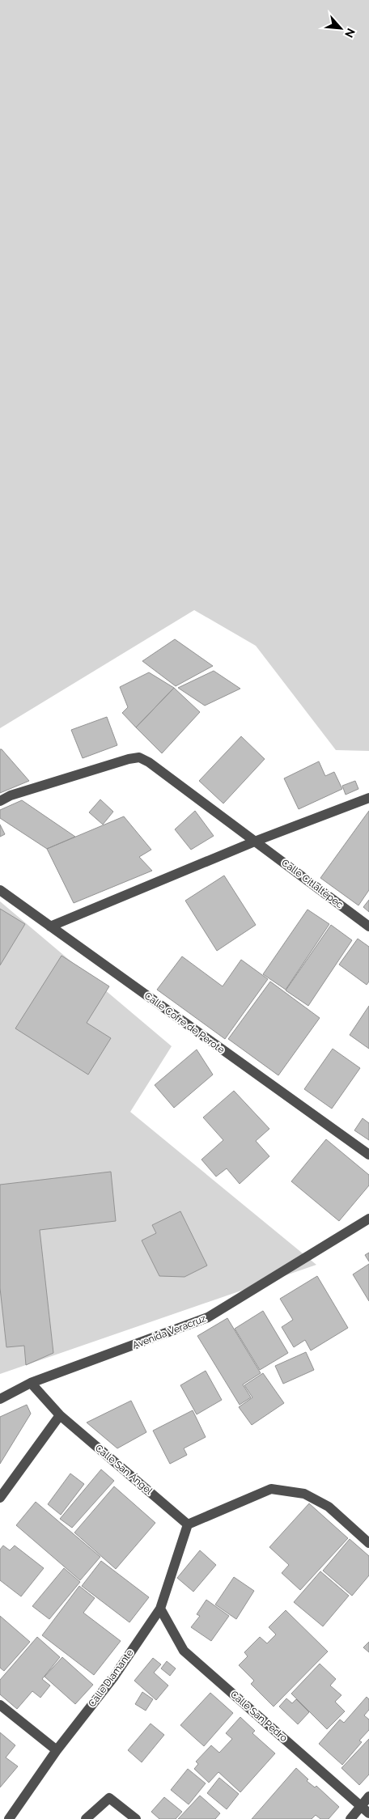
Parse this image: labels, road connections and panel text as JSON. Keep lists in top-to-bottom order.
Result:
{
  "streets": {
    "street": [
      "Calle Citlaltépec",
      "Calle Cofre de Perote",
      "Avenida Veracruz",
      "Calle San Ángel",
      "Calle Diamante",
      "Calle San Pedro"
    ]
  },
  "crossings": [
    ["Avenida Veracruz", "Calle San Ángel"],
    ["Calle San Ángel", "Calle Diamante"],
    ["Calle Diamante", "Calle San Pedro"]
  ],
  "north": "bottom right"
}
